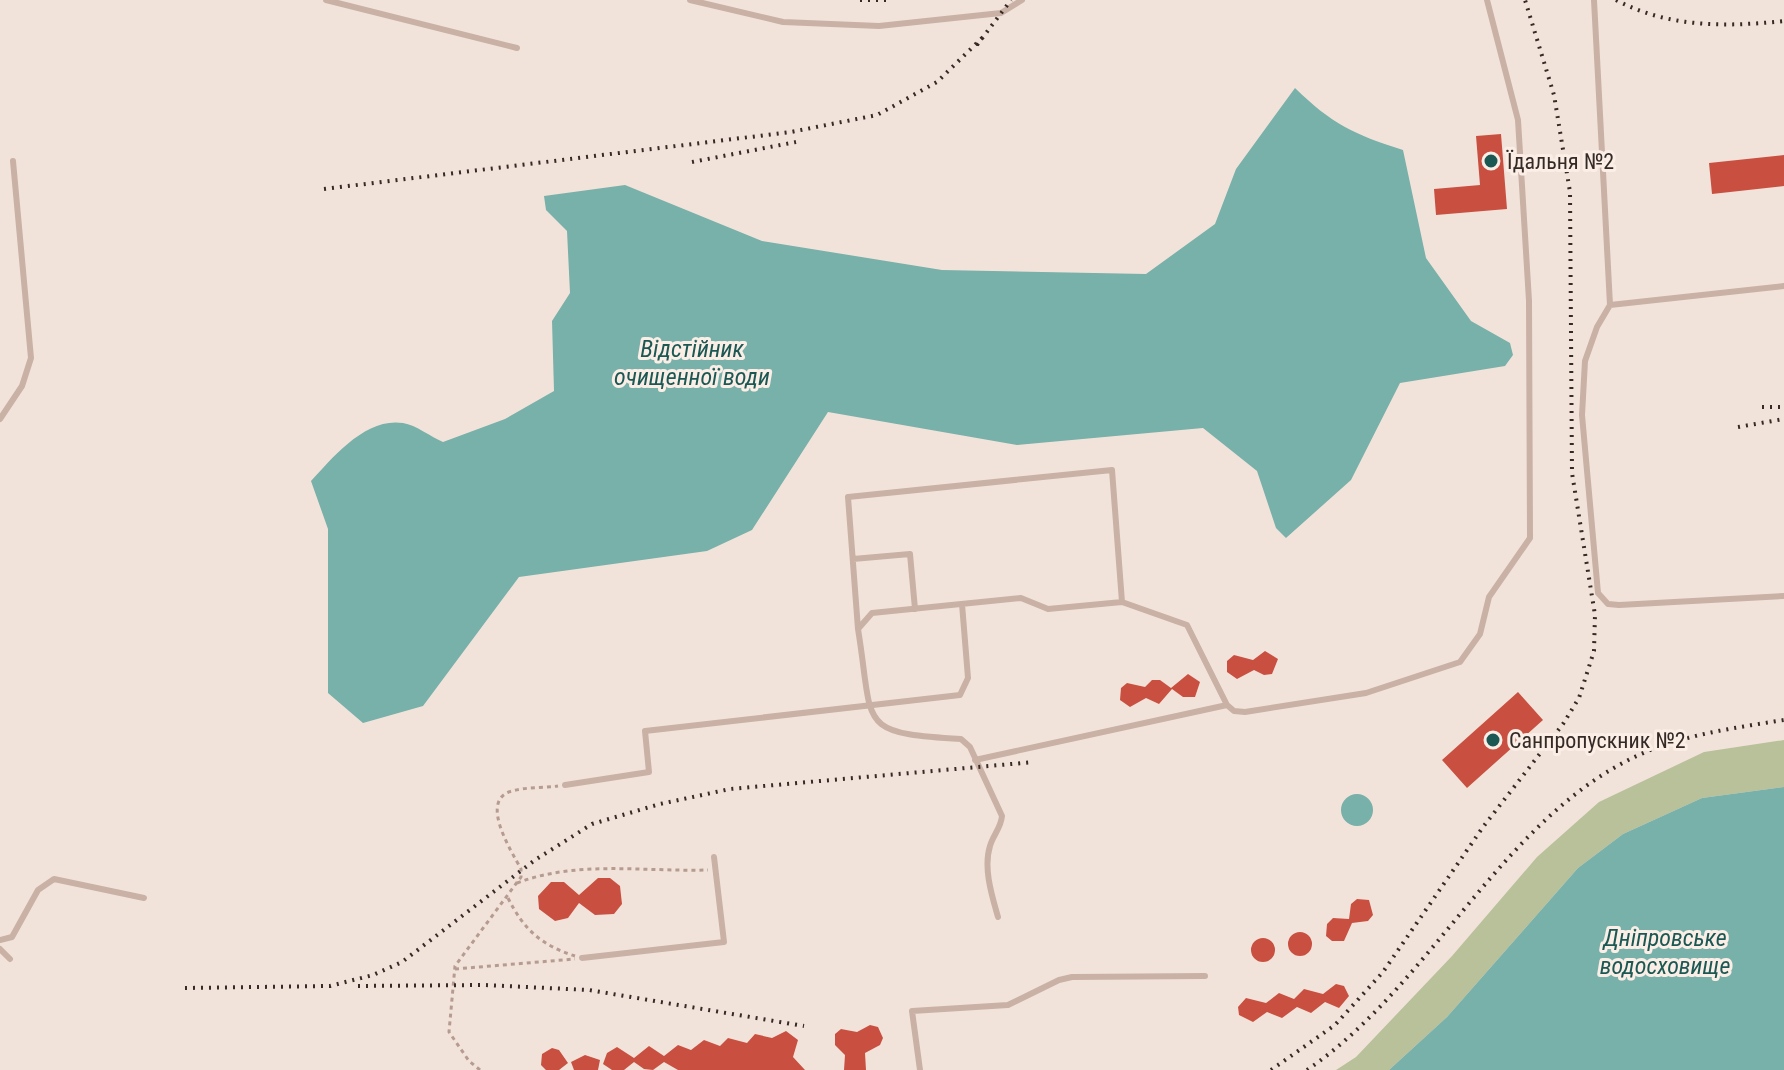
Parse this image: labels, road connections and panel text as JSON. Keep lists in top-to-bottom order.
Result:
{
  "water": ["Відстійник очищенної води", "Дніпровське водосховище"],
  "places": ["Їдальня №2", "Санпропускник №2"]
}
